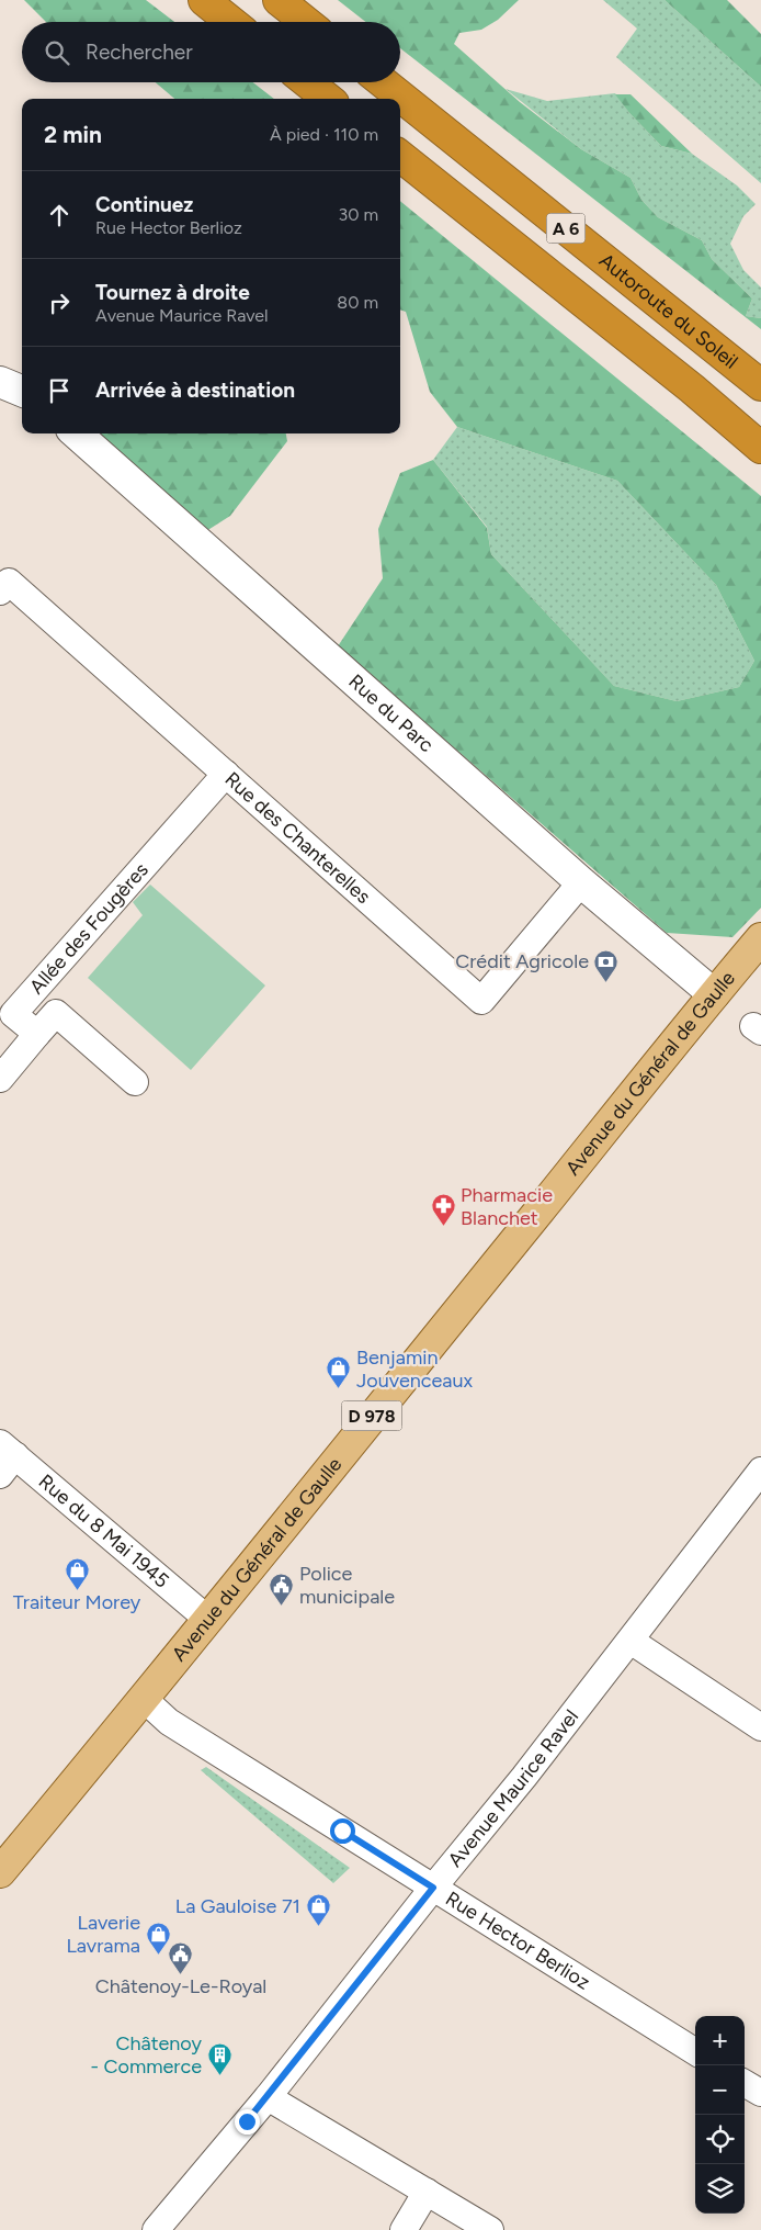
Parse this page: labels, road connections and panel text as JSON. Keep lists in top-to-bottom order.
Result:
{
  "streets": {
    "highway": ["A 6", "Autoroute du Soleil"],
    "main road": ["Avenue du Général de Gaulle", "D 978"],
    "street": [
      "Rue du Parc",
      "Rue des Chanterelles",
      "Allée des Fougères",
      "Rue du 8 Mai 1945",
      "Avenue Maurice Ravel",
      "Rue Hector Berlioz"
    ]
  },
  "crossings": [
    ["Rue du Parc", "Rue des Chanterelles"],
    ["Rue du Parc", "Avenue du Général de Gaulle"],
    ["Rue des Chanterelles", "Allée des Fougères"],
    ["Avenue du Général de Gaulle", "Rue du 8 Mai 1945"],
    ["Avenue du Général de Gaulle", "Rue Hector Berlioz"],
    ["Avenue Maurice Ravel", "Rue Hector Berlioz"]
  ],
  "places": {
    "bank": ["Crédit Agricole"],
    "pharmacy": ["Pharmacie Blanchet"],
    "shop": [
      "Benjamin Jouvenceaux",
      "Traiteur Morey",
      "La Gauloise 71",
      "Laverie Lavrama"
    ],
    "public building": ["Police municipale", "Châtenoy-Le-Royal"],
    "building": ["Châtenoy - Commerce"]
  },
  "page": {
    "search": "Rechercher",
    "heading": ["2 min", "À pied · 110 m"],
    "list": [
      ["Continuez", "Rue Hector Berlioz", "30 m"],
      ["Tournez à droite", "Avenue Maurice Ravel", "80 m"],
      "Arrivée à destination"
    ],
    "map_buttons": ["+", "−"]
  }
}
